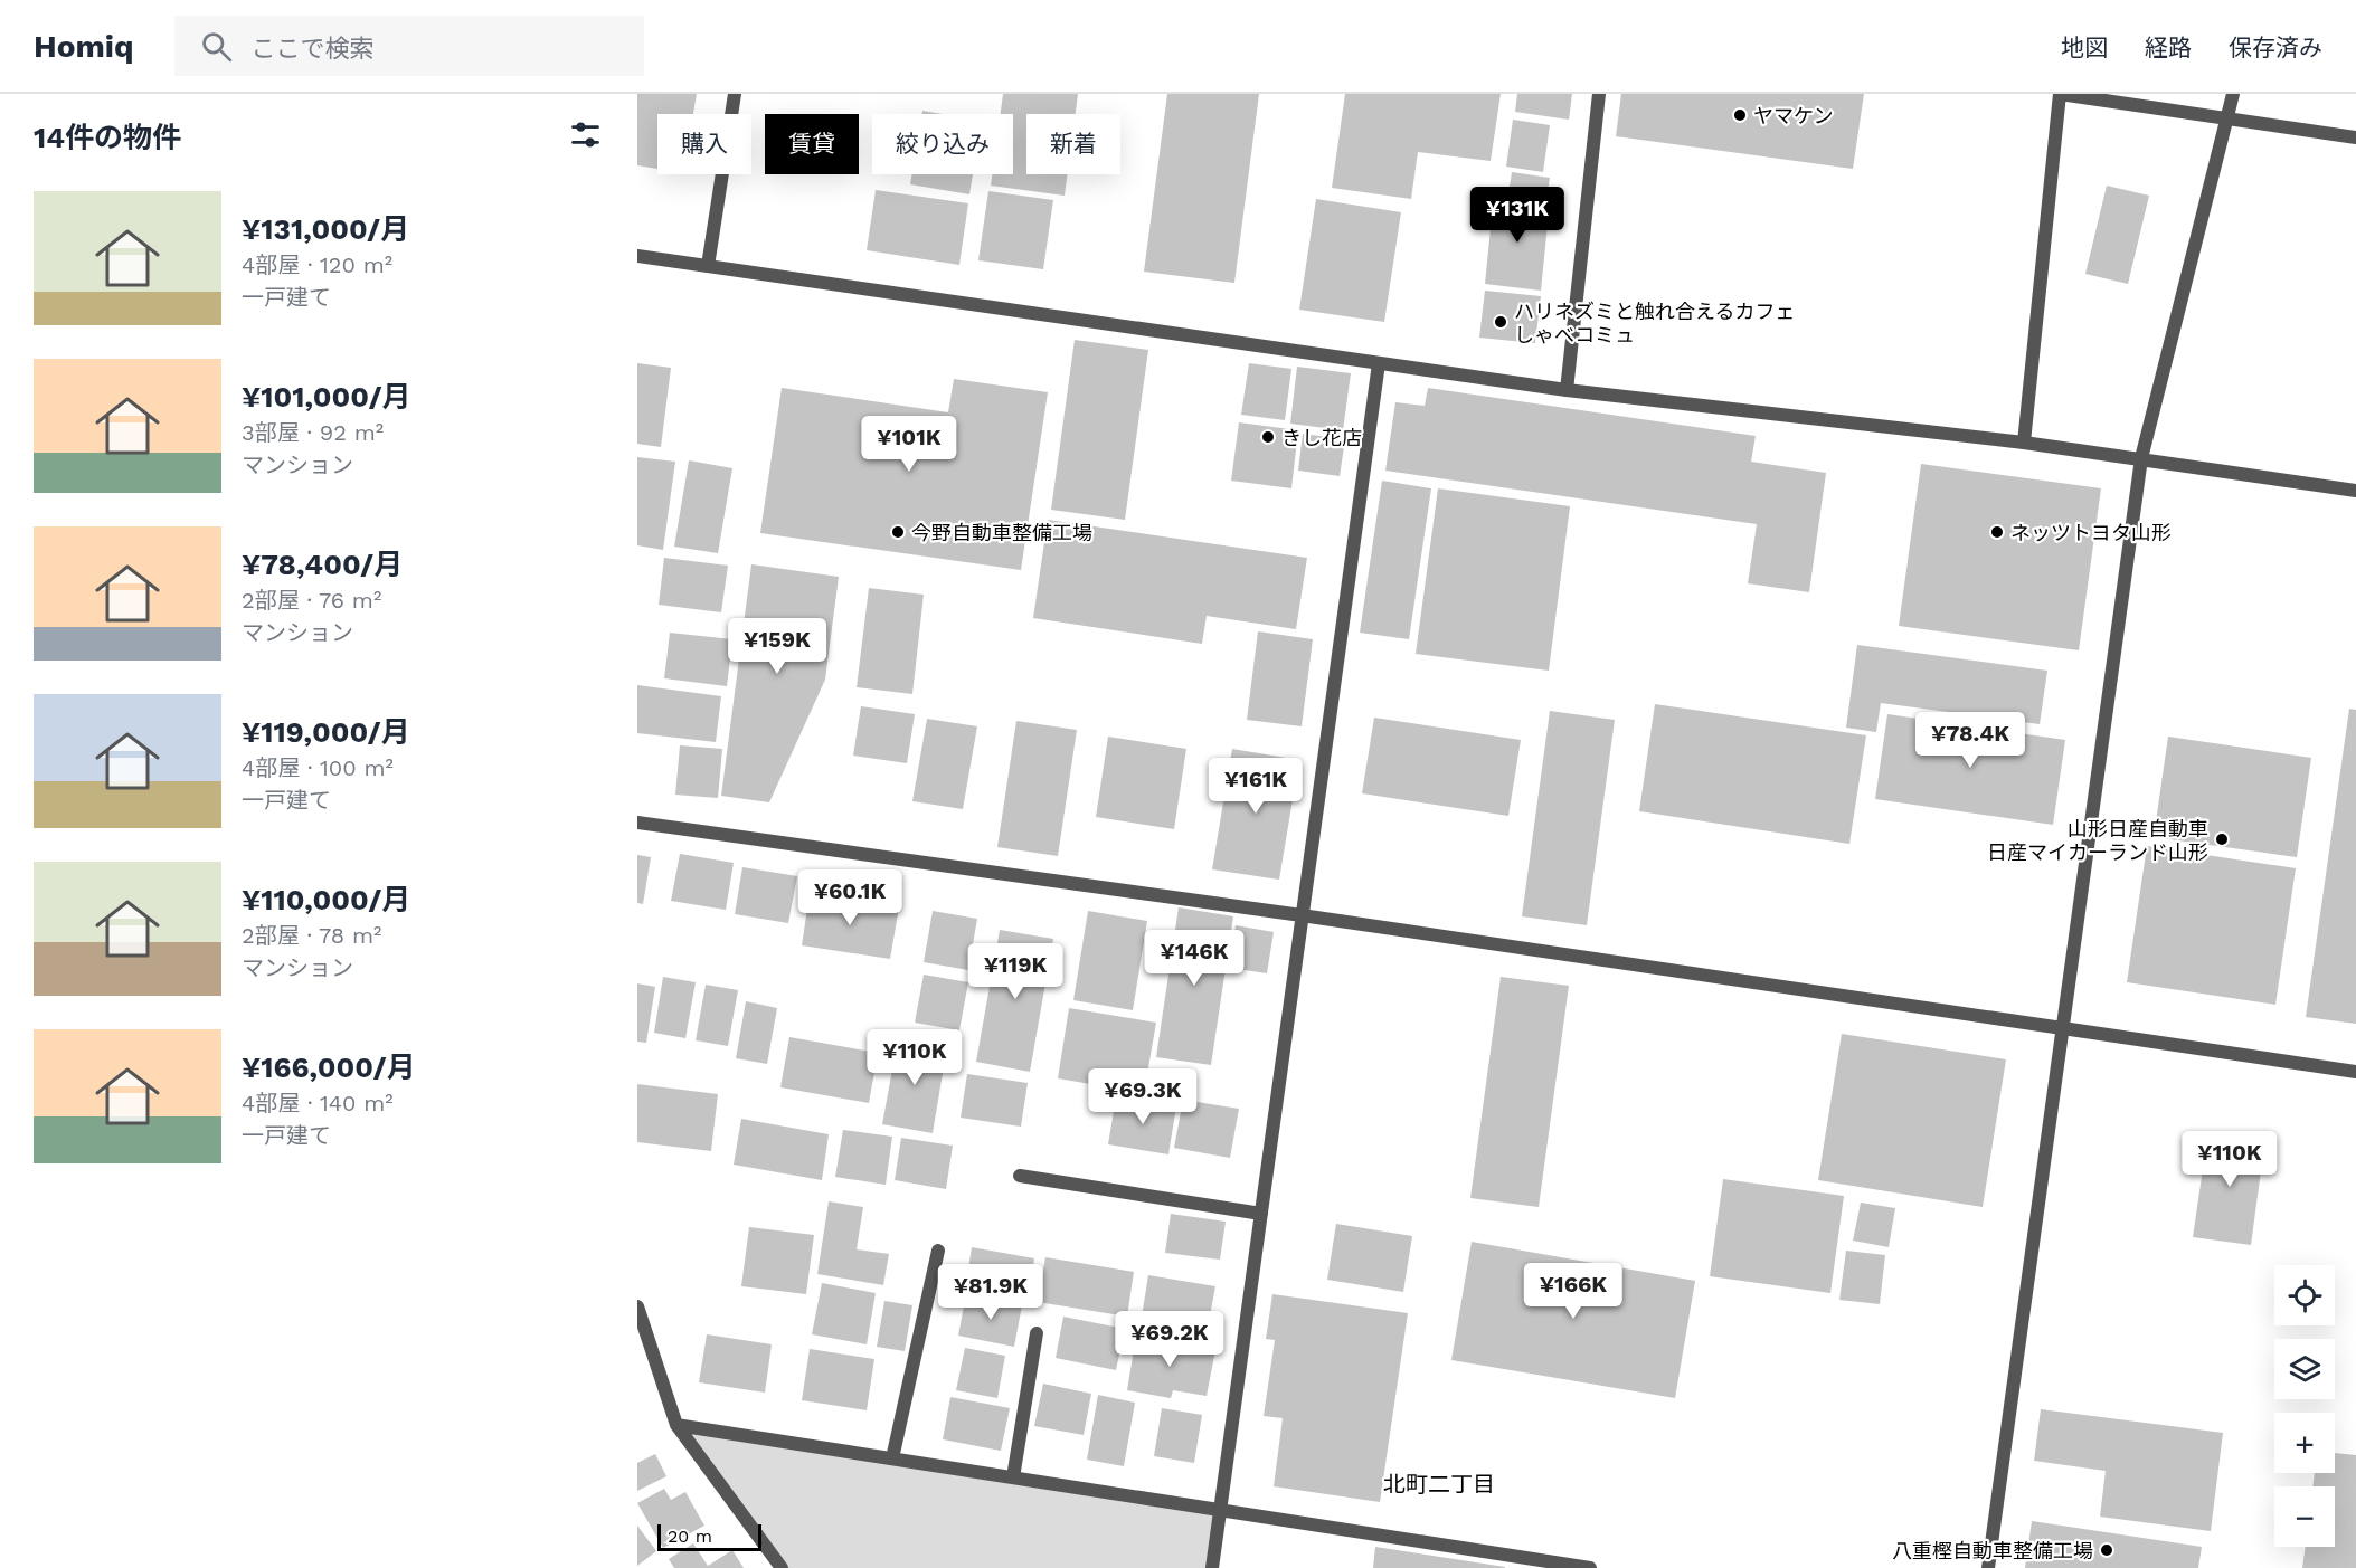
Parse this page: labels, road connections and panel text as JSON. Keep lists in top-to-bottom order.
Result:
{
  "districts": ["北町二丁目"],
  "places": [
    "ヤマケン",
    "ハリネズミと触れ合えるカフェ しゃべコミュ",
    "きし花店",
    "今野自動車整備工場",
    "ネッツトヨタ山形",
    "山形日産自動車 日産マイカーランド山形",
    "八重樫自動車整備工場"
  ],
  "scale_bar": "20 m",
  "page": {
    "header": "Homiq",
    "search": "ここで検索",
    "nav": ["地図", "経路", "保存済み"],
    "heading": "14件の物件",
    "chip": [
      "購入",
      "賃貸",
      "絞り込み",
      "新着"
    ],
    "list": [
      {
        "name": "¥131,000/月",
        "note": "4部屋 · 120 m² · 一戸建て"
      },
      {
        "name": "¥101,000/月",
        "note": "3部屋 · 92 m² · マンション"
      },
      {
        "name": "¥78,400/月",
        "note": "2部屋 · 76 m² · マンション"
      },
      {
        "name": "¥119,000/月",
        "note": "4部屋 · 100 m² · 一戸建て"
      },
      {
        "name": "¥110,000/月",
        "note": "2部屋 · 78 m² · マンション"
      },
      {
        "name": "¥166,000/月",
        "note": "4部屋 · 140 m² · 一戸建て"
      }
    ],
    "price": [
      "¥131K",
      "¥101K",
      "¥159K",
      "¥78.4K",
      "¥161K",
      "¥60.1K",
      "¥146K",
      "¥119K",
      "¥110K",
      "¥69.3K",
      "¥110K",
      "¥166K",
      "¥81.9K",
      "¥69.2K"
    ],
    "map_buttons": ["+", "−"],
    "scale": "20 m"
  }
}
